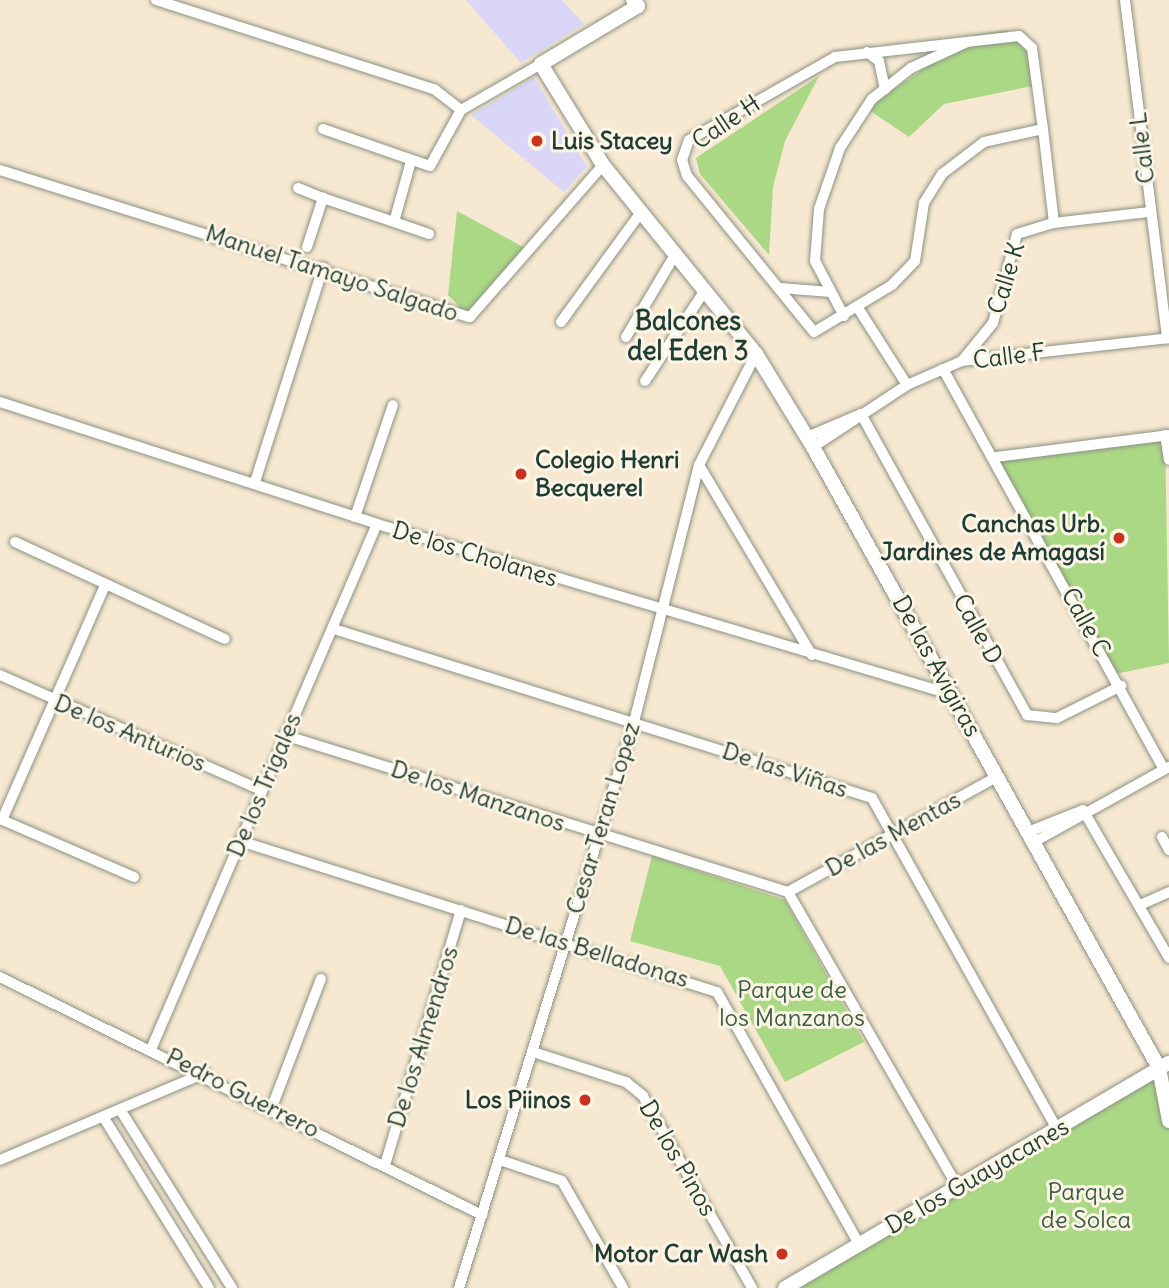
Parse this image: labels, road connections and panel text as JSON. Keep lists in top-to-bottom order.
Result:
{
  "streets": {
    "street": [
      "Calle H",
      "Calle L",
      "Manuel Tamayo Salgado",
      "Calle K",
      "Calle F",
      "De los Cholanes",
      "Calle C",
      "Calle D",
      "De las Avigiras",
      "De los Anturios",
      "De las Viñas",
      "De los Trigales",
      "De los Manzanos",
      "Cesar Teran Lopez",
      "De las Mentas",
      "De las Belladonas",
      "De los Almendros",
      "Pedro Guerrero",
      "De los Pinos",
      "De los Guayacanes"
    ]
  },
  "crossings": [
    ["Calle L", "Calle K"],
    ["Calle L", "Calle F"],
    ["Manuel Tamayo Salgado", "De las Avigiras"],
    ["Calle K", "Calle F"],
    ["Calle F", "Calle C"],
    ["Calle F", "Calle D"],
    ["Calle F", "De las Avigiras"],
    ["De los Cholanes", "De las Avigiras"],
    ["De los Cholanes", "De los Trigales"],
    ["De los Cholanes", "Cesar Teran Lopez"],
    ["Calle C", "Calle D"],
    ["De las Avigiras", "Cesar Teran Lopez"],
    ["De las Avigiras", "De las Mentas"],
    ["De las Avigiras", "De los Guayacanes"],
    ["De los Anturios", "De los Trigales"],
    ["De las Viñas", "De los Trigales"],
    ["De las Viñas", "Cesar Teran Lopez"],
    ["De las Viñas", "De las Mentas"],
    ["De las Viñas", "De los Guayacanes"],
    ["De los Trigales", "De los Manzanos"],
    ["De los Trigales", "De las Belladonas"],
    ["De los Trigales", "Pedro Guerrero"],
    ["De los Manzanos", "Cesar Teran Lopez"],
    ["De los Manzanos", "De las Mentas"],
    ["Cesar Teran Lopez", "De las Belladonas"],
    ["Cesar Teran Lopez", "Pedro Guerrero"],
    ["Cesar Teran Lopez", "De los Pinos"],
    ["De las Belladonas", "De los Almendros"],
    ["De las Belladonas", "De los Guayacanes"],
    ["De los Almendros", "Pedro Guerrero"]
  ],
  "districts": ["Balcones del Eden 3"],
  "parks": ["Parque de los Manzanos", "Parque de Solca"],
  "places": [
    "Luis Stacey",
    "Colegio Henri Becquerel",
    "Canchas Urb. Jardines de Amagasí",
    "Los Piinos",
    "Motor Car Wash"
  ]
}
